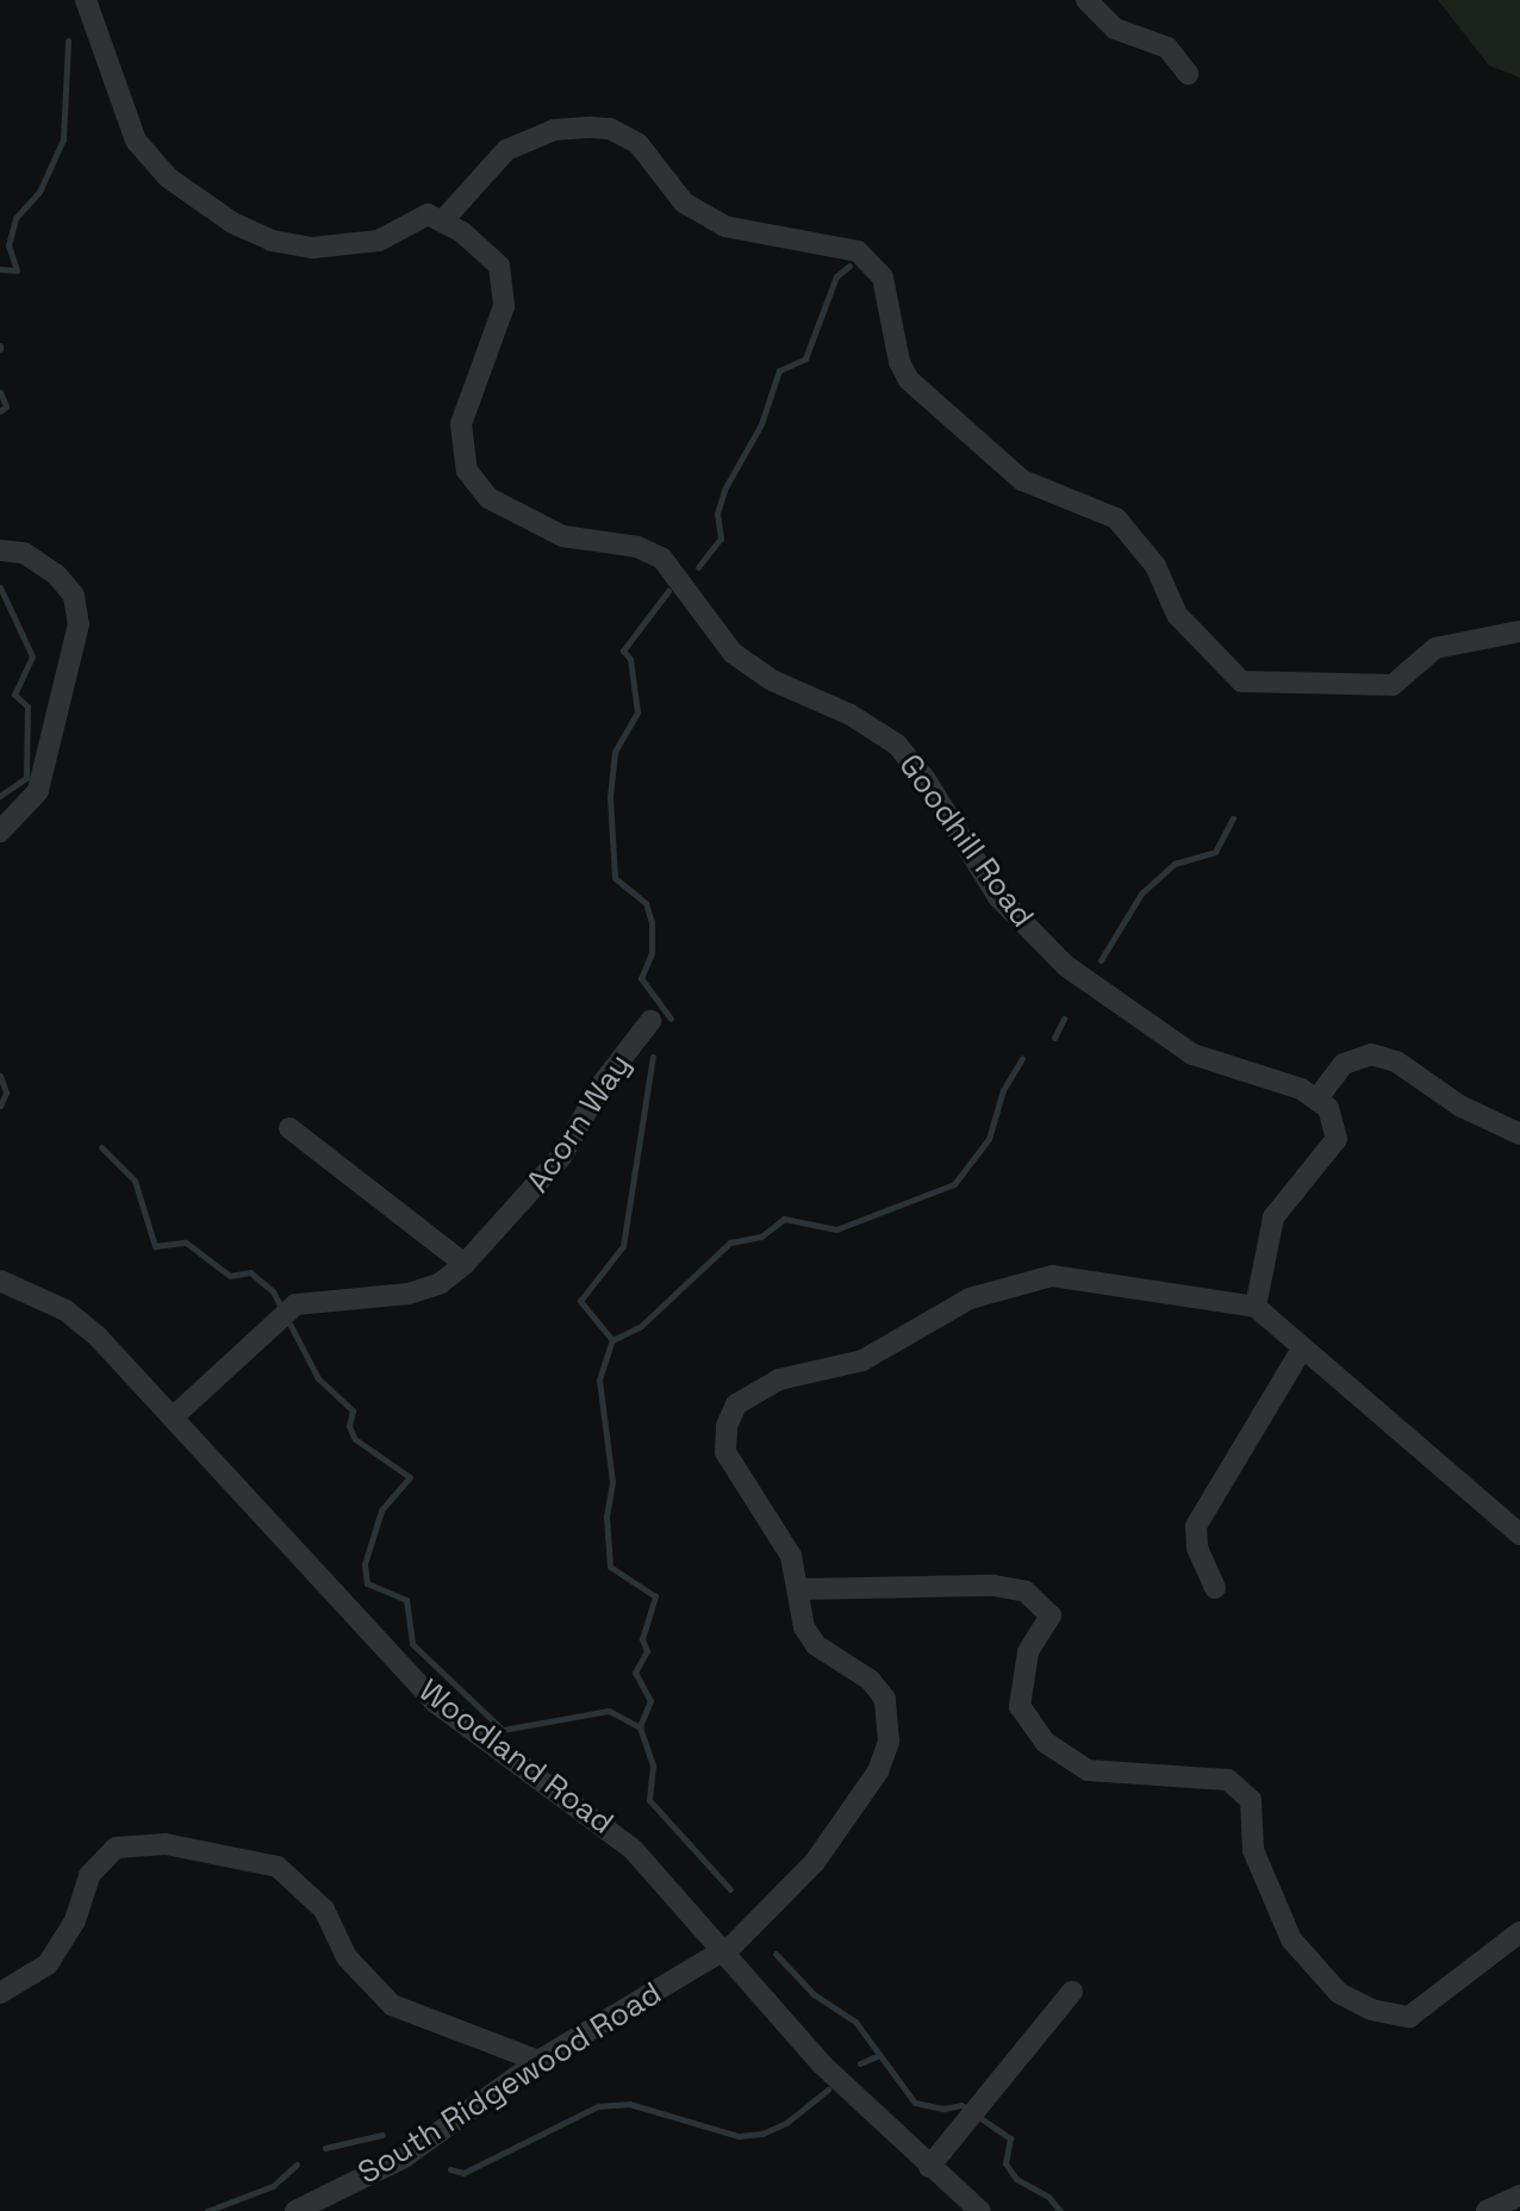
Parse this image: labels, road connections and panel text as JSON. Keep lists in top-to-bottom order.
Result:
{
  "streets": {
    "street": [
      "Goodhill Road",
      "Acorn Way",
      "Woodland Road",
      "South Ridgewood Road"
    ]
  },
  "crossings": [
    ["Acorn Way", "Woodland Road"],
    ["Woodland Road", "South Ridgewood Road"]
  ]
}
